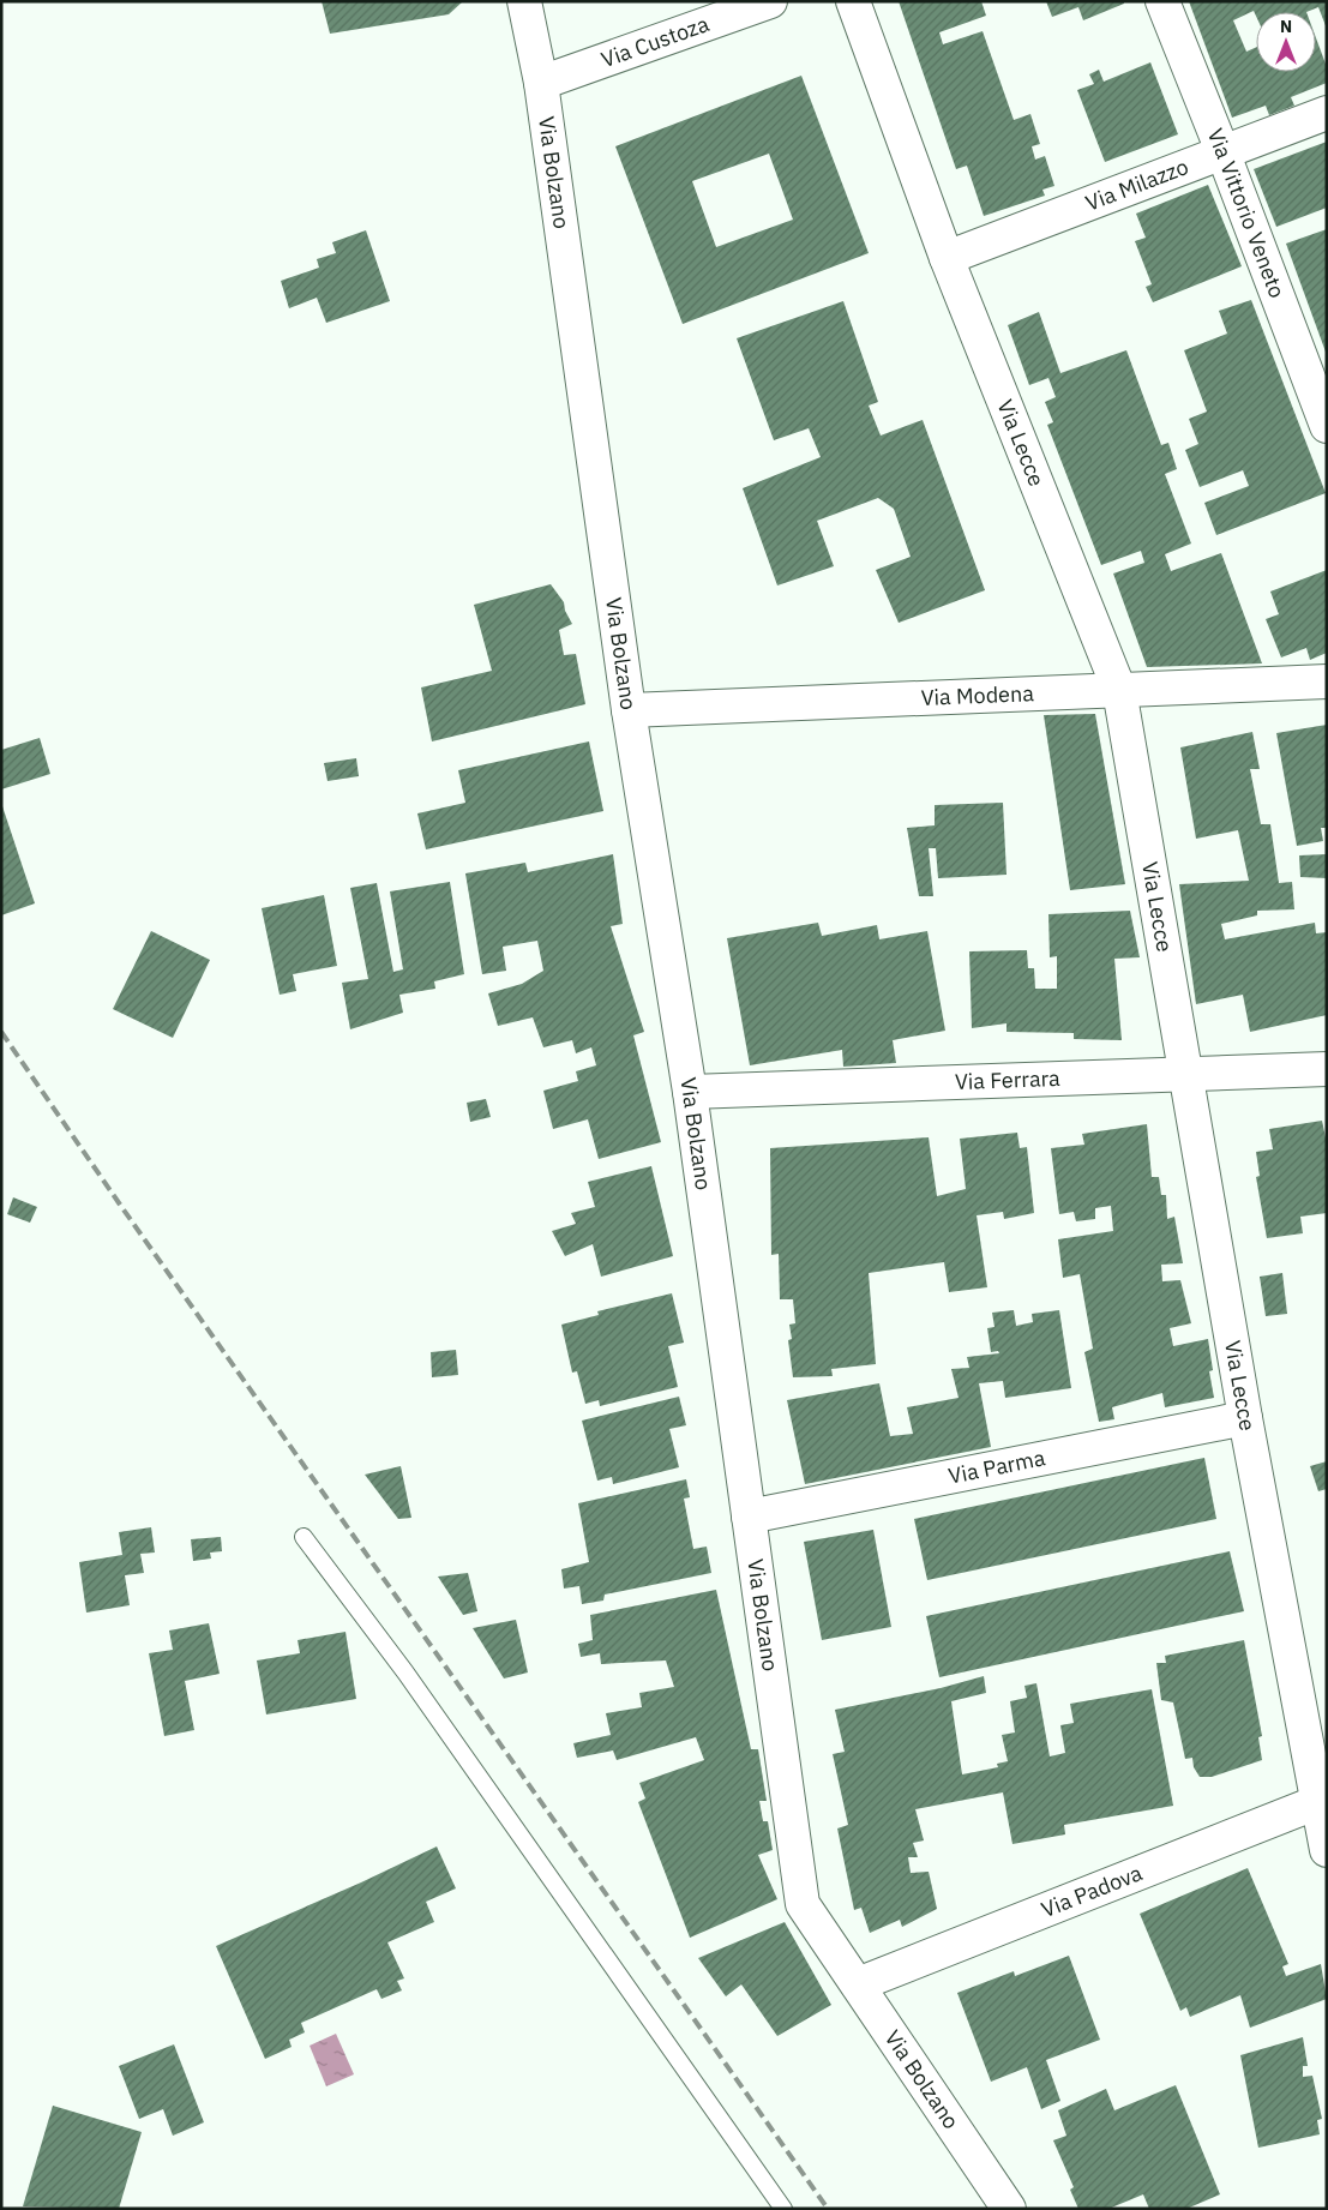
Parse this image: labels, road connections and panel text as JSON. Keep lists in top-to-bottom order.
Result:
{
  "streets": {
    "street": [
      "Via Custoza",
      "Via Bolzano",
      "Via Milazzo",
      "Via Vittorio Veneto",
      "Via Lecce",
      "Via Modena",
      "Via Ferrara",
      "Via Parma",
      "Via Padova"
    ]
  },
  "crossings": [
    ["Via Custoza", "Via Bolzano"],
    ["Via Bolzano", "Via Modena"],
    ["Via Bolzano", "Via Ferrara"],
    ["Via Bolzano", "Via Parma"],
    ["Via Bolzano", "Via Padova"],
    ["Via Milazzo", "Via Vittorio Veneto"],
    ["Via Milazzo", "Via Lecce"],
    ["Via Lecce", "Via Modena"],
    ["Via Lecce", "Via Ferrara"],
    ["Via Lecce", "Via Parma"],
    ["Via Lecce", "Via Padova"]
  ],
  "north": "top"
}
